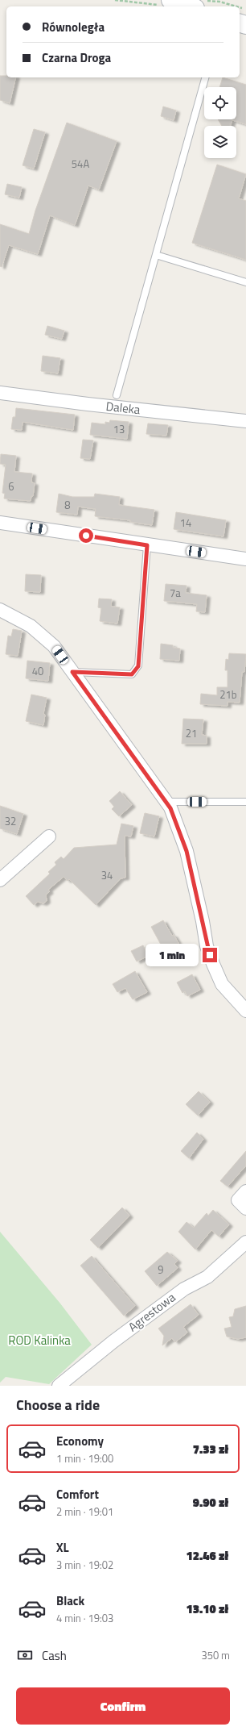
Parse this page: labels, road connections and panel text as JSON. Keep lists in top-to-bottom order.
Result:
{
  "streets": {
    "street": ["Daleka", "Agrestowa"]
  },
  "parks": ["ROD Kalinka"],
  "house_numbers": [
    "54A",
    "13",
    "6",
    "8",
    "14",
    "7a",
    "40",
    "21b",
    "21",
    "32",
    "34",
    "9"
  ],
  "page": {
    "banner": ["Równoległa", "Czarna Droga"],
    "bubble": "1 min",
    "heading": "Choose a ride",
    "list": [
      {
        "name": "Economy",
        "note": "1 min · 19:00",
        "value": "7.33 zł"
      },
      {
        "name": "Comfort",
        "note": "2 min · 19:01",
        "value": "9.90 zł"
      },
      {
        "name": "XL",
        "note": "3 min · 19:02",
        "value": "12.46 zł"
      },
      {
        "name": "Black",
        "note": "4 min · 19:03",
        "value": "13.10 zł"
      }
    ],
    "pay": ["Cash", "350 m"],
    "buttons": "Confirm"
  }
}
